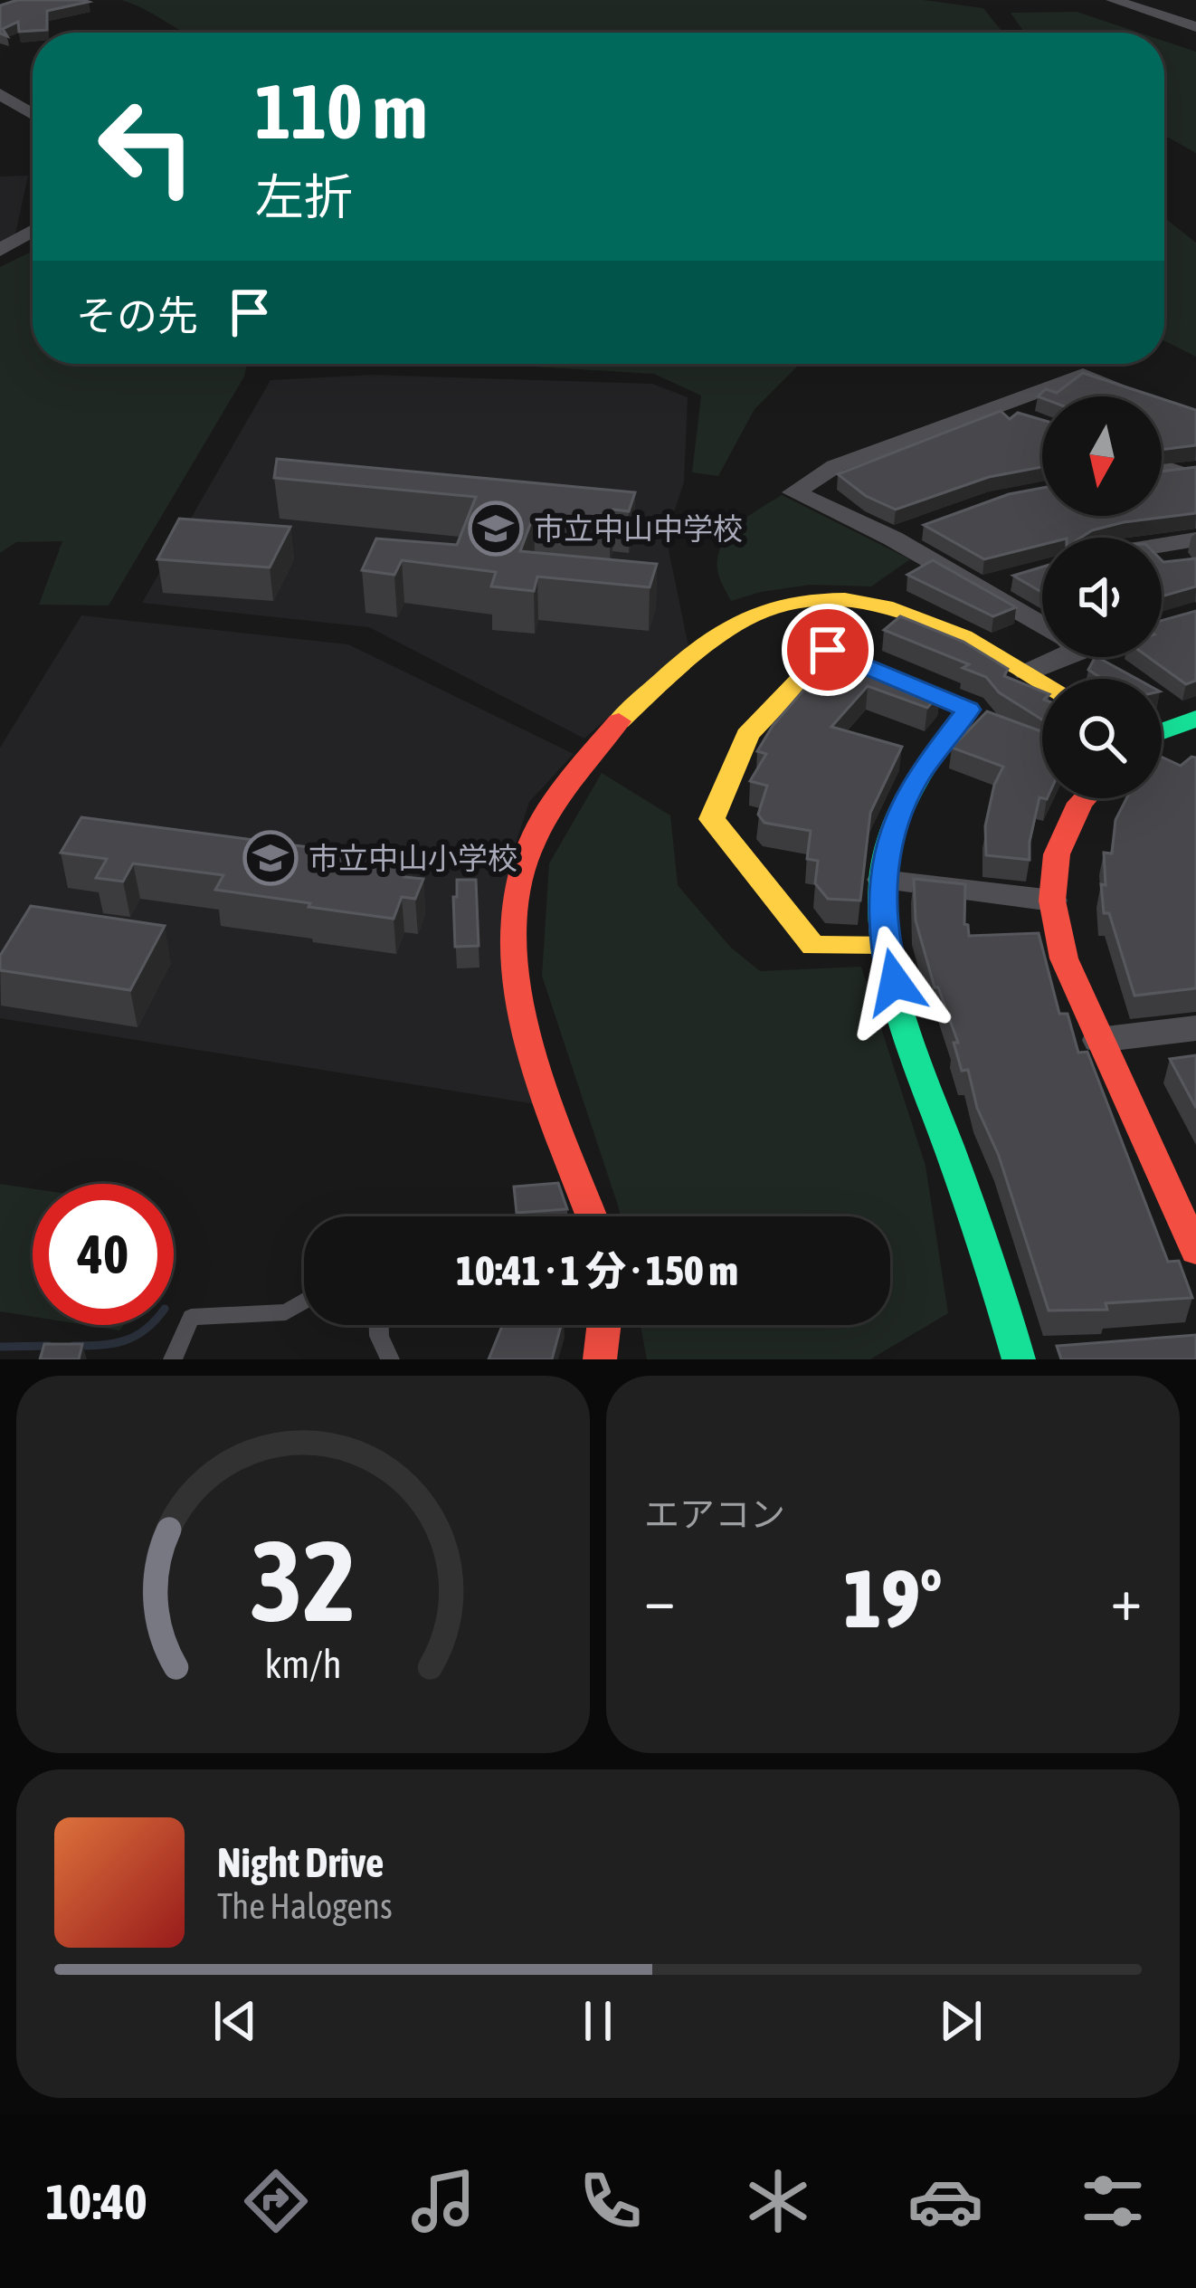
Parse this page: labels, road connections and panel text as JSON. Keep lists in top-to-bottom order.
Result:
{
  "places": {
    "school or university": ["市立中山中学校", "市立中山小学校"]
  },
  "north": "bottom",
  "page": {
    "turn": ["110 m", "左折"],
    "then": "その先",
    "limit": "40",
    "trip": "10:41 · 1 分 · 150 m",
    "tile": "エアコン",
    "heat": ["−", "19°", "+"],
    "song": ["Night Drive", "The Halogens"],
    "tabs": "10:40",
    "gauge": ["32", "km/h"]
  }
}
